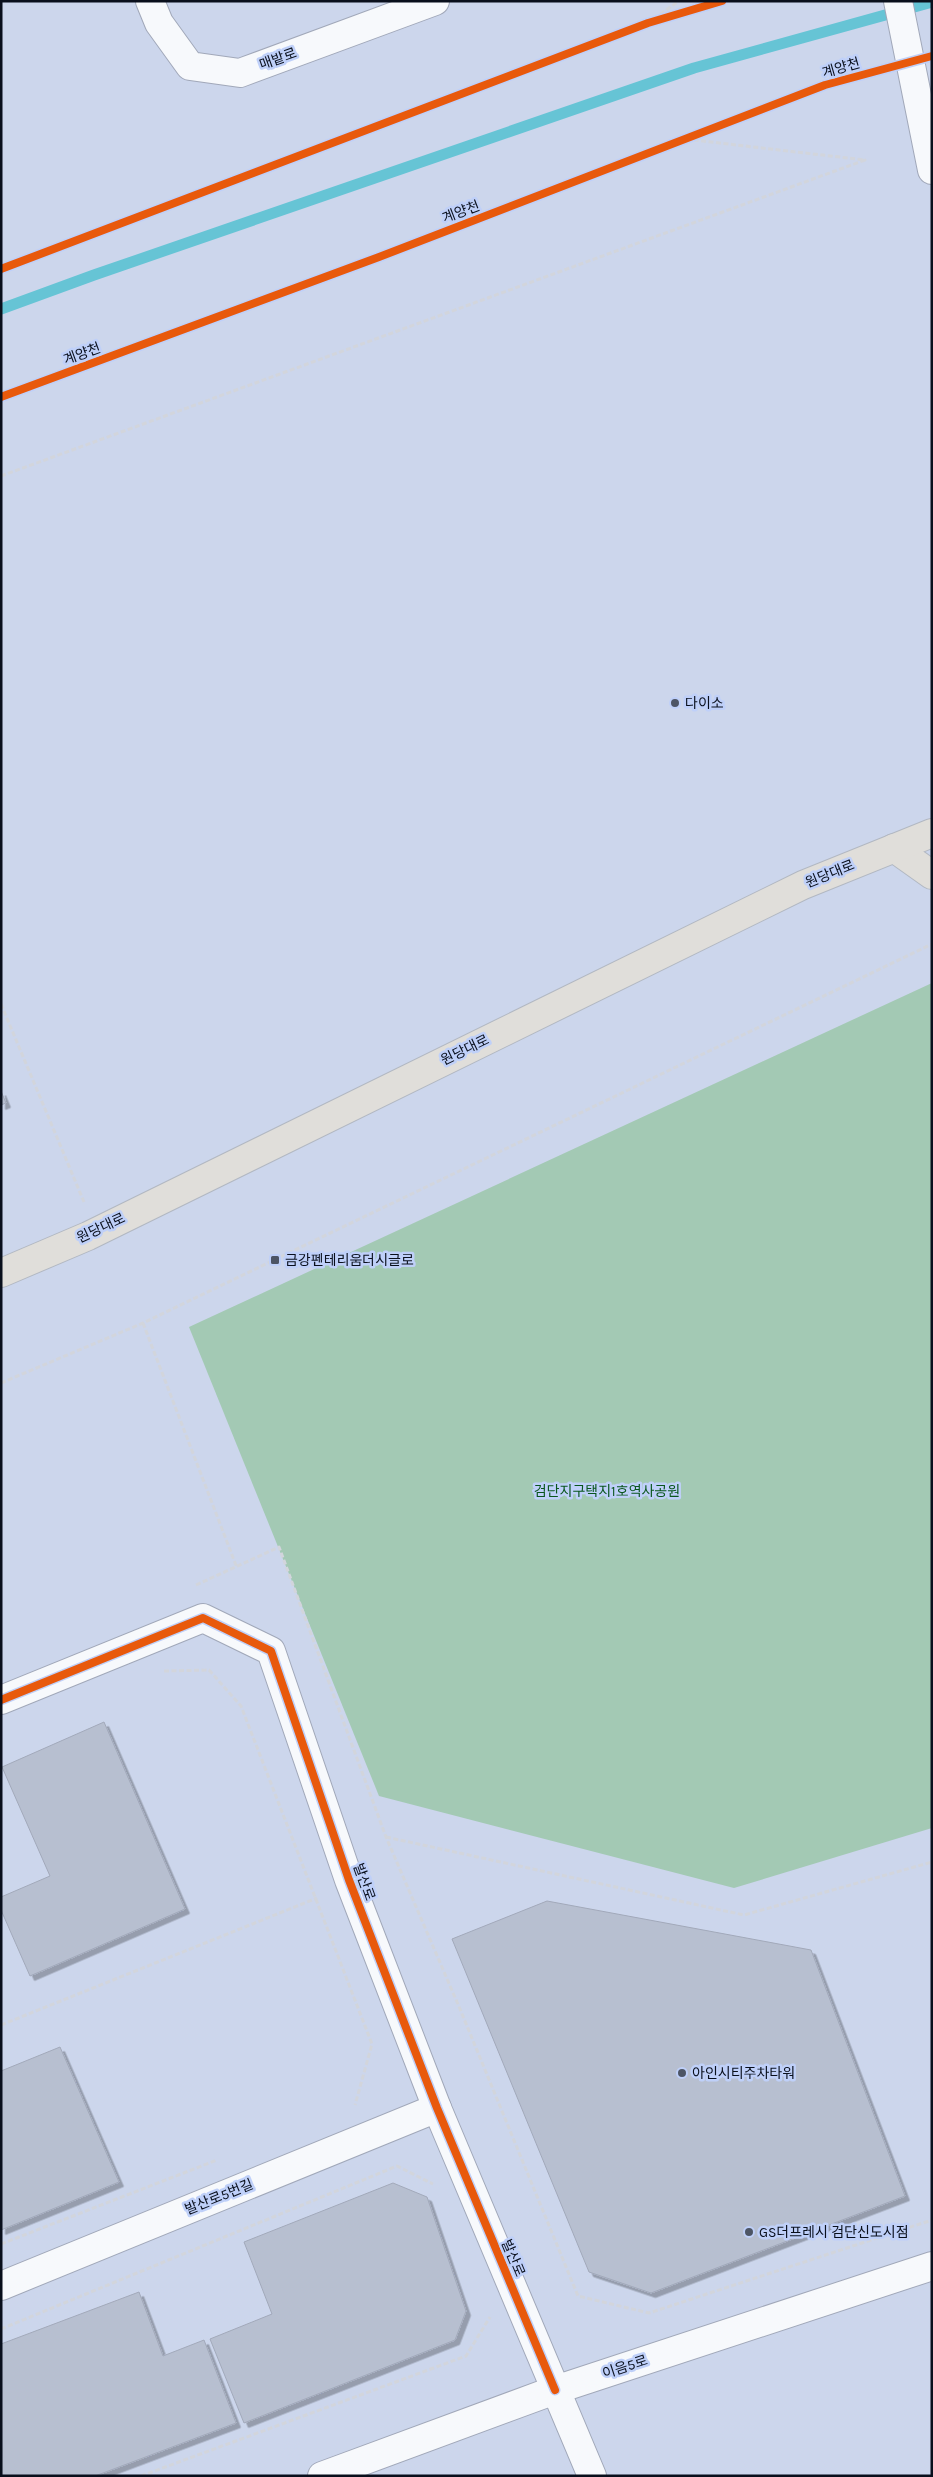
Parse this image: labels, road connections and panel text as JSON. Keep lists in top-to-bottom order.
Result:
{
  "streets": {
    "main road": ["원당대로"],
    "street": [
      "매밭로",
      "발산로",
      "발산로5번길",
      "이음5로"
    ],
    "cycle path": ["계양천"]
  },
  "crossings": [
    ["발산로", "발산로5번길"],
    ["발산로", "이음5로"]
  ],
  "parks": ["검단지구택지1호역사공원"],
  "places": {
    "other": ["다이소", "아인시티주차타워", "GS더프레시 검단신도시점"],
    "transit": ["금강펜테리움더시글로"]
  }
}
